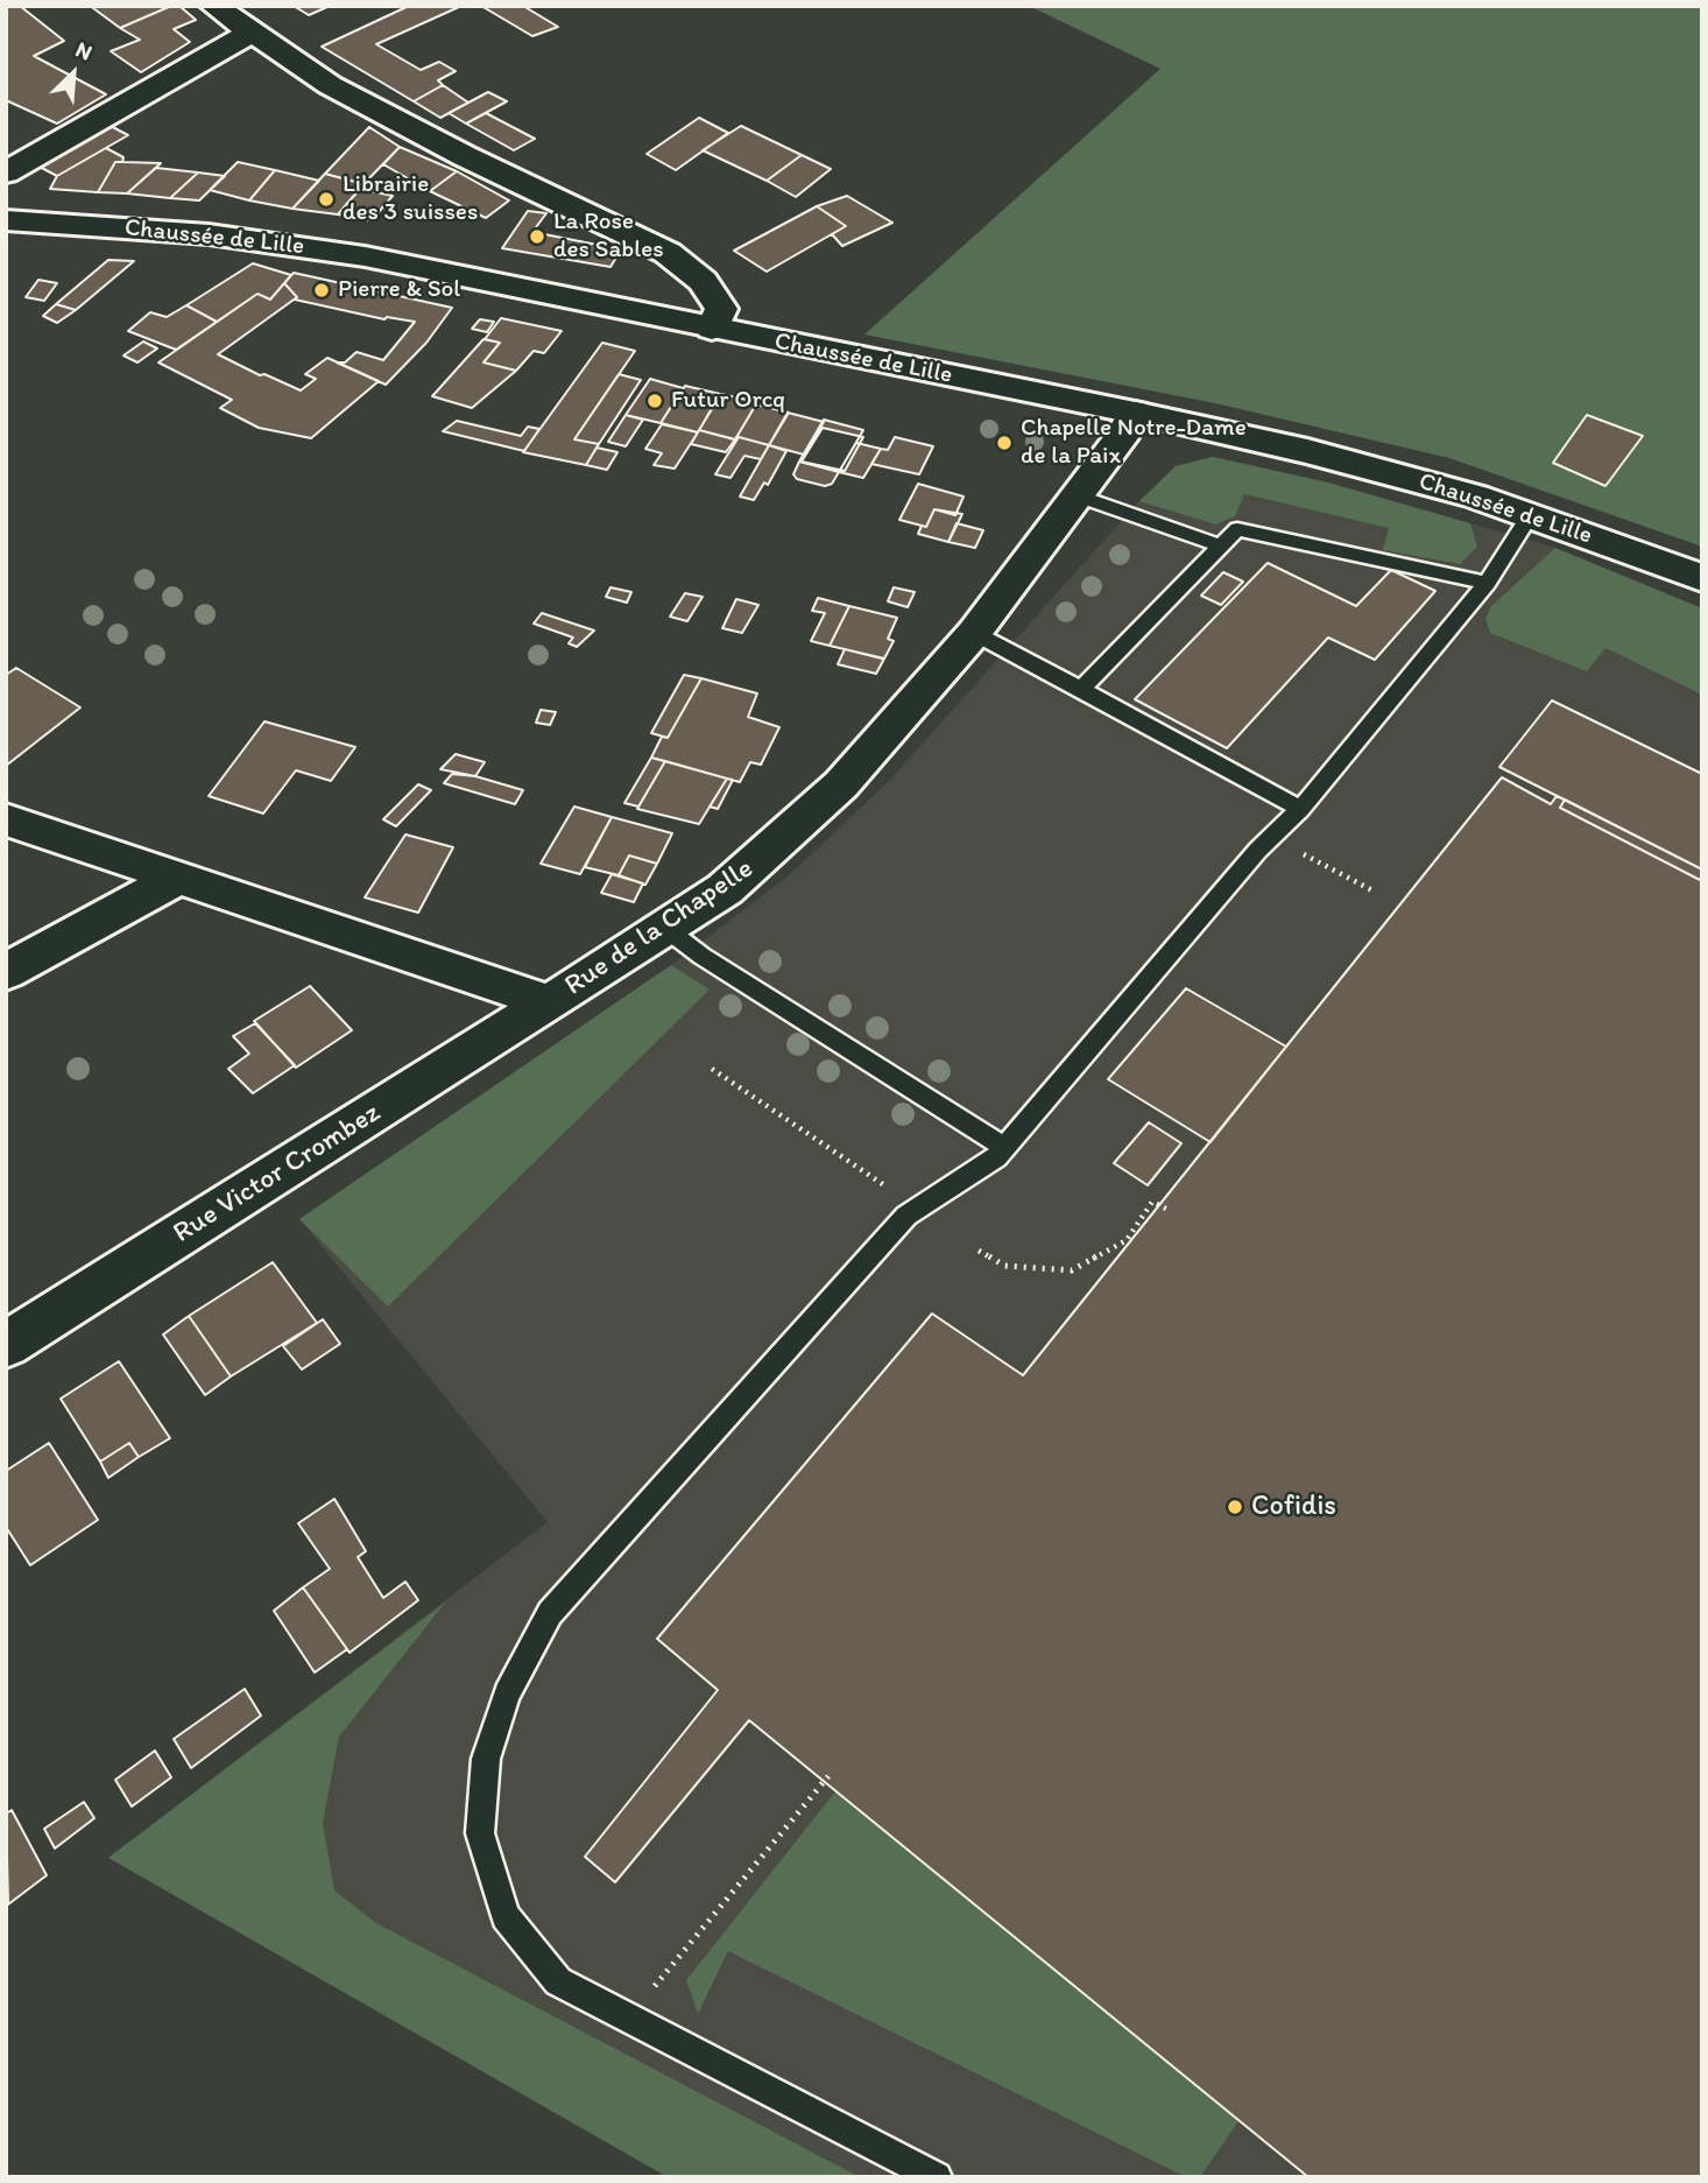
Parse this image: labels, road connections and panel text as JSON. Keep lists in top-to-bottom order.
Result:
{
  "streets": {
    "street": ["Chaussée de Lille", "Rue de la Chapelle", "Rue Victor Crombez"]
  },
  "crossings": [
    ["Chaussée de Lille", "Rue de la Chapelle"],
    ["Rue de la Chapelle", "Rue Victor Crombez"]
  ],
  "places": [
    "Librairie des 3 suisses",
    "La Rose des Sables",
    "Pierre & Sol",
    "Futur Orcq",
    "Chapelle Notre-Dame de la Paix",
    "Cofidis"
  ],
  "north": "top right"
}
